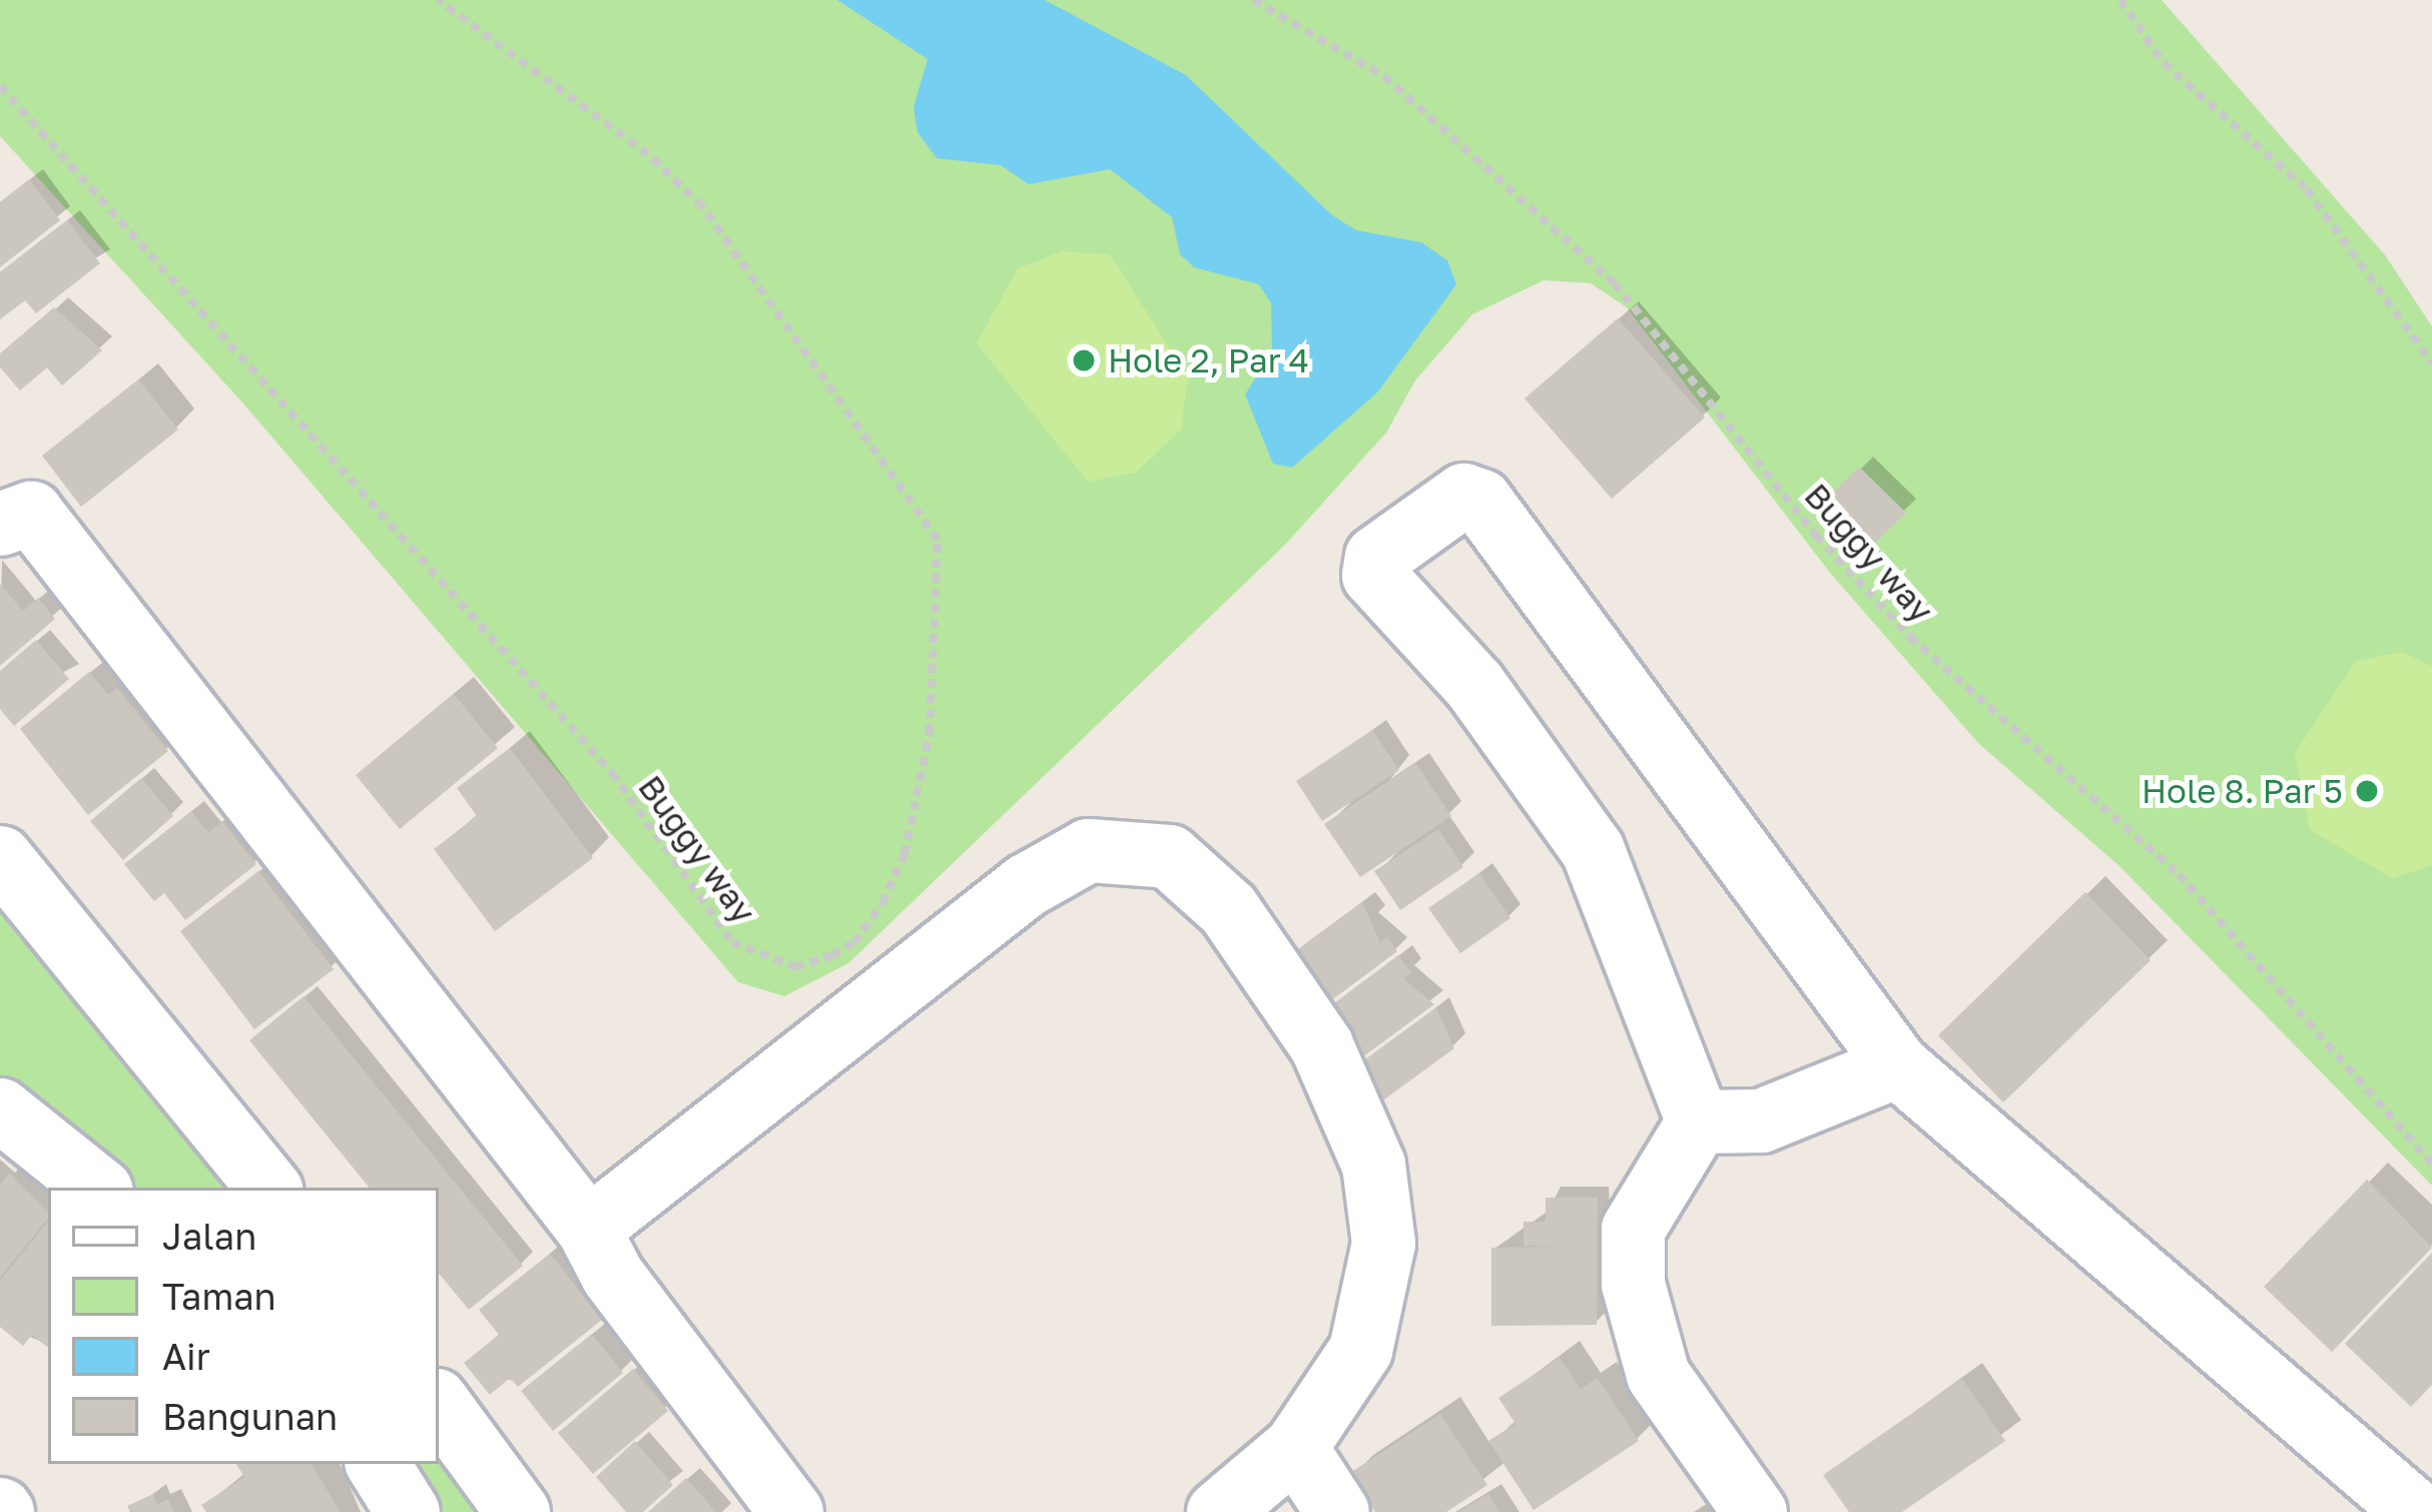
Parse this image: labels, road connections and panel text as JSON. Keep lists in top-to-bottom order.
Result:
{
  "streets": {
    "path": ["Buggy way"]
  },
  "places": ["Hole 2, Par 4", "Hole 8. Par 5"],
  "legend": [
    "Jalan",
    "Taman",
    "Air",
    "Bangunan"
  ]
}
